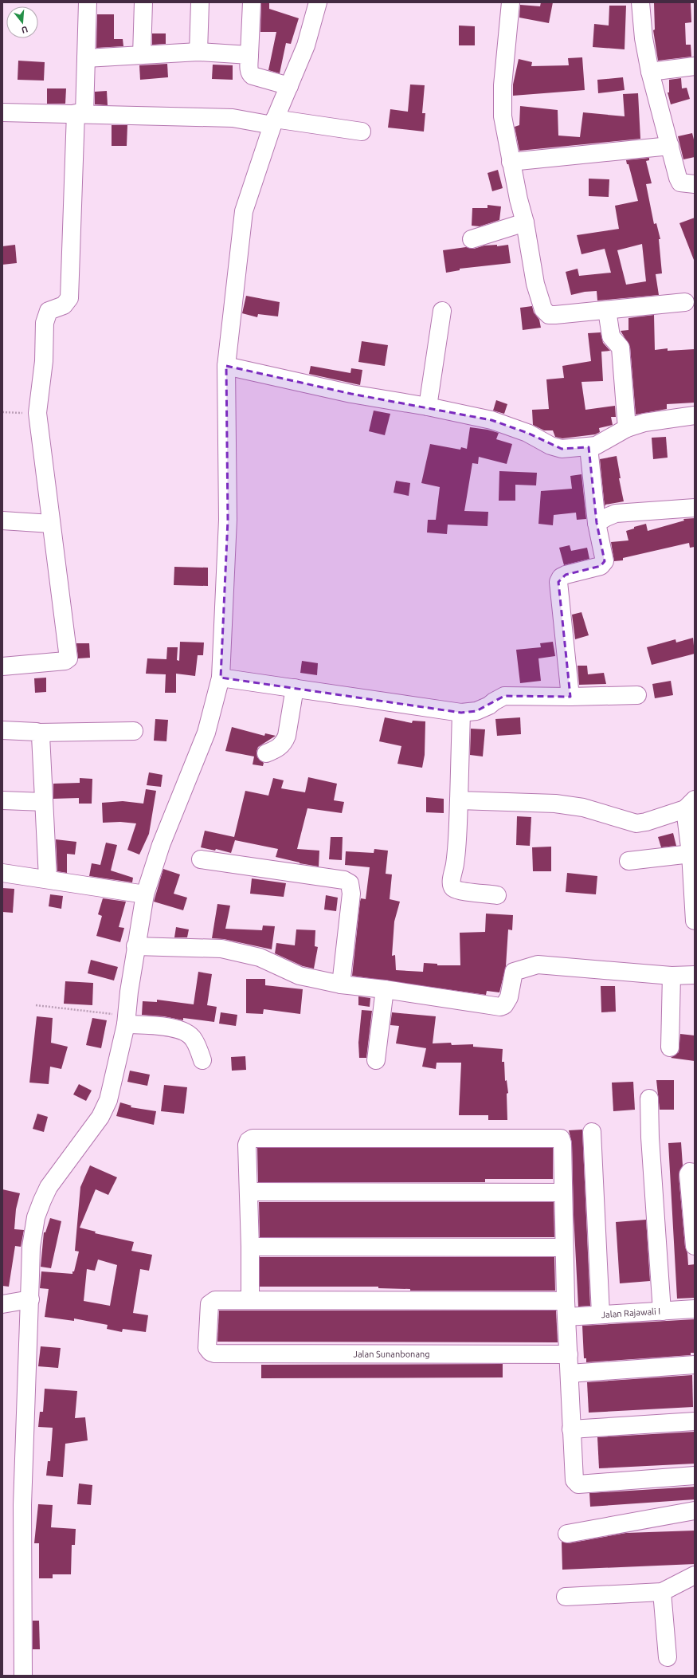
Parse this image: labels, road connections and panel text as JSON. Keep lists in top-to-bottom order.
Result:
{
  "streets": {
    "street": ["Jalan Rajawali I", "Jalan Sunanbonang"]
  },
  "crossings": [
    ["Jalan Rajawali I", "Jalan Sunanbonang"]
  ],
  "north": "bottom"
}
